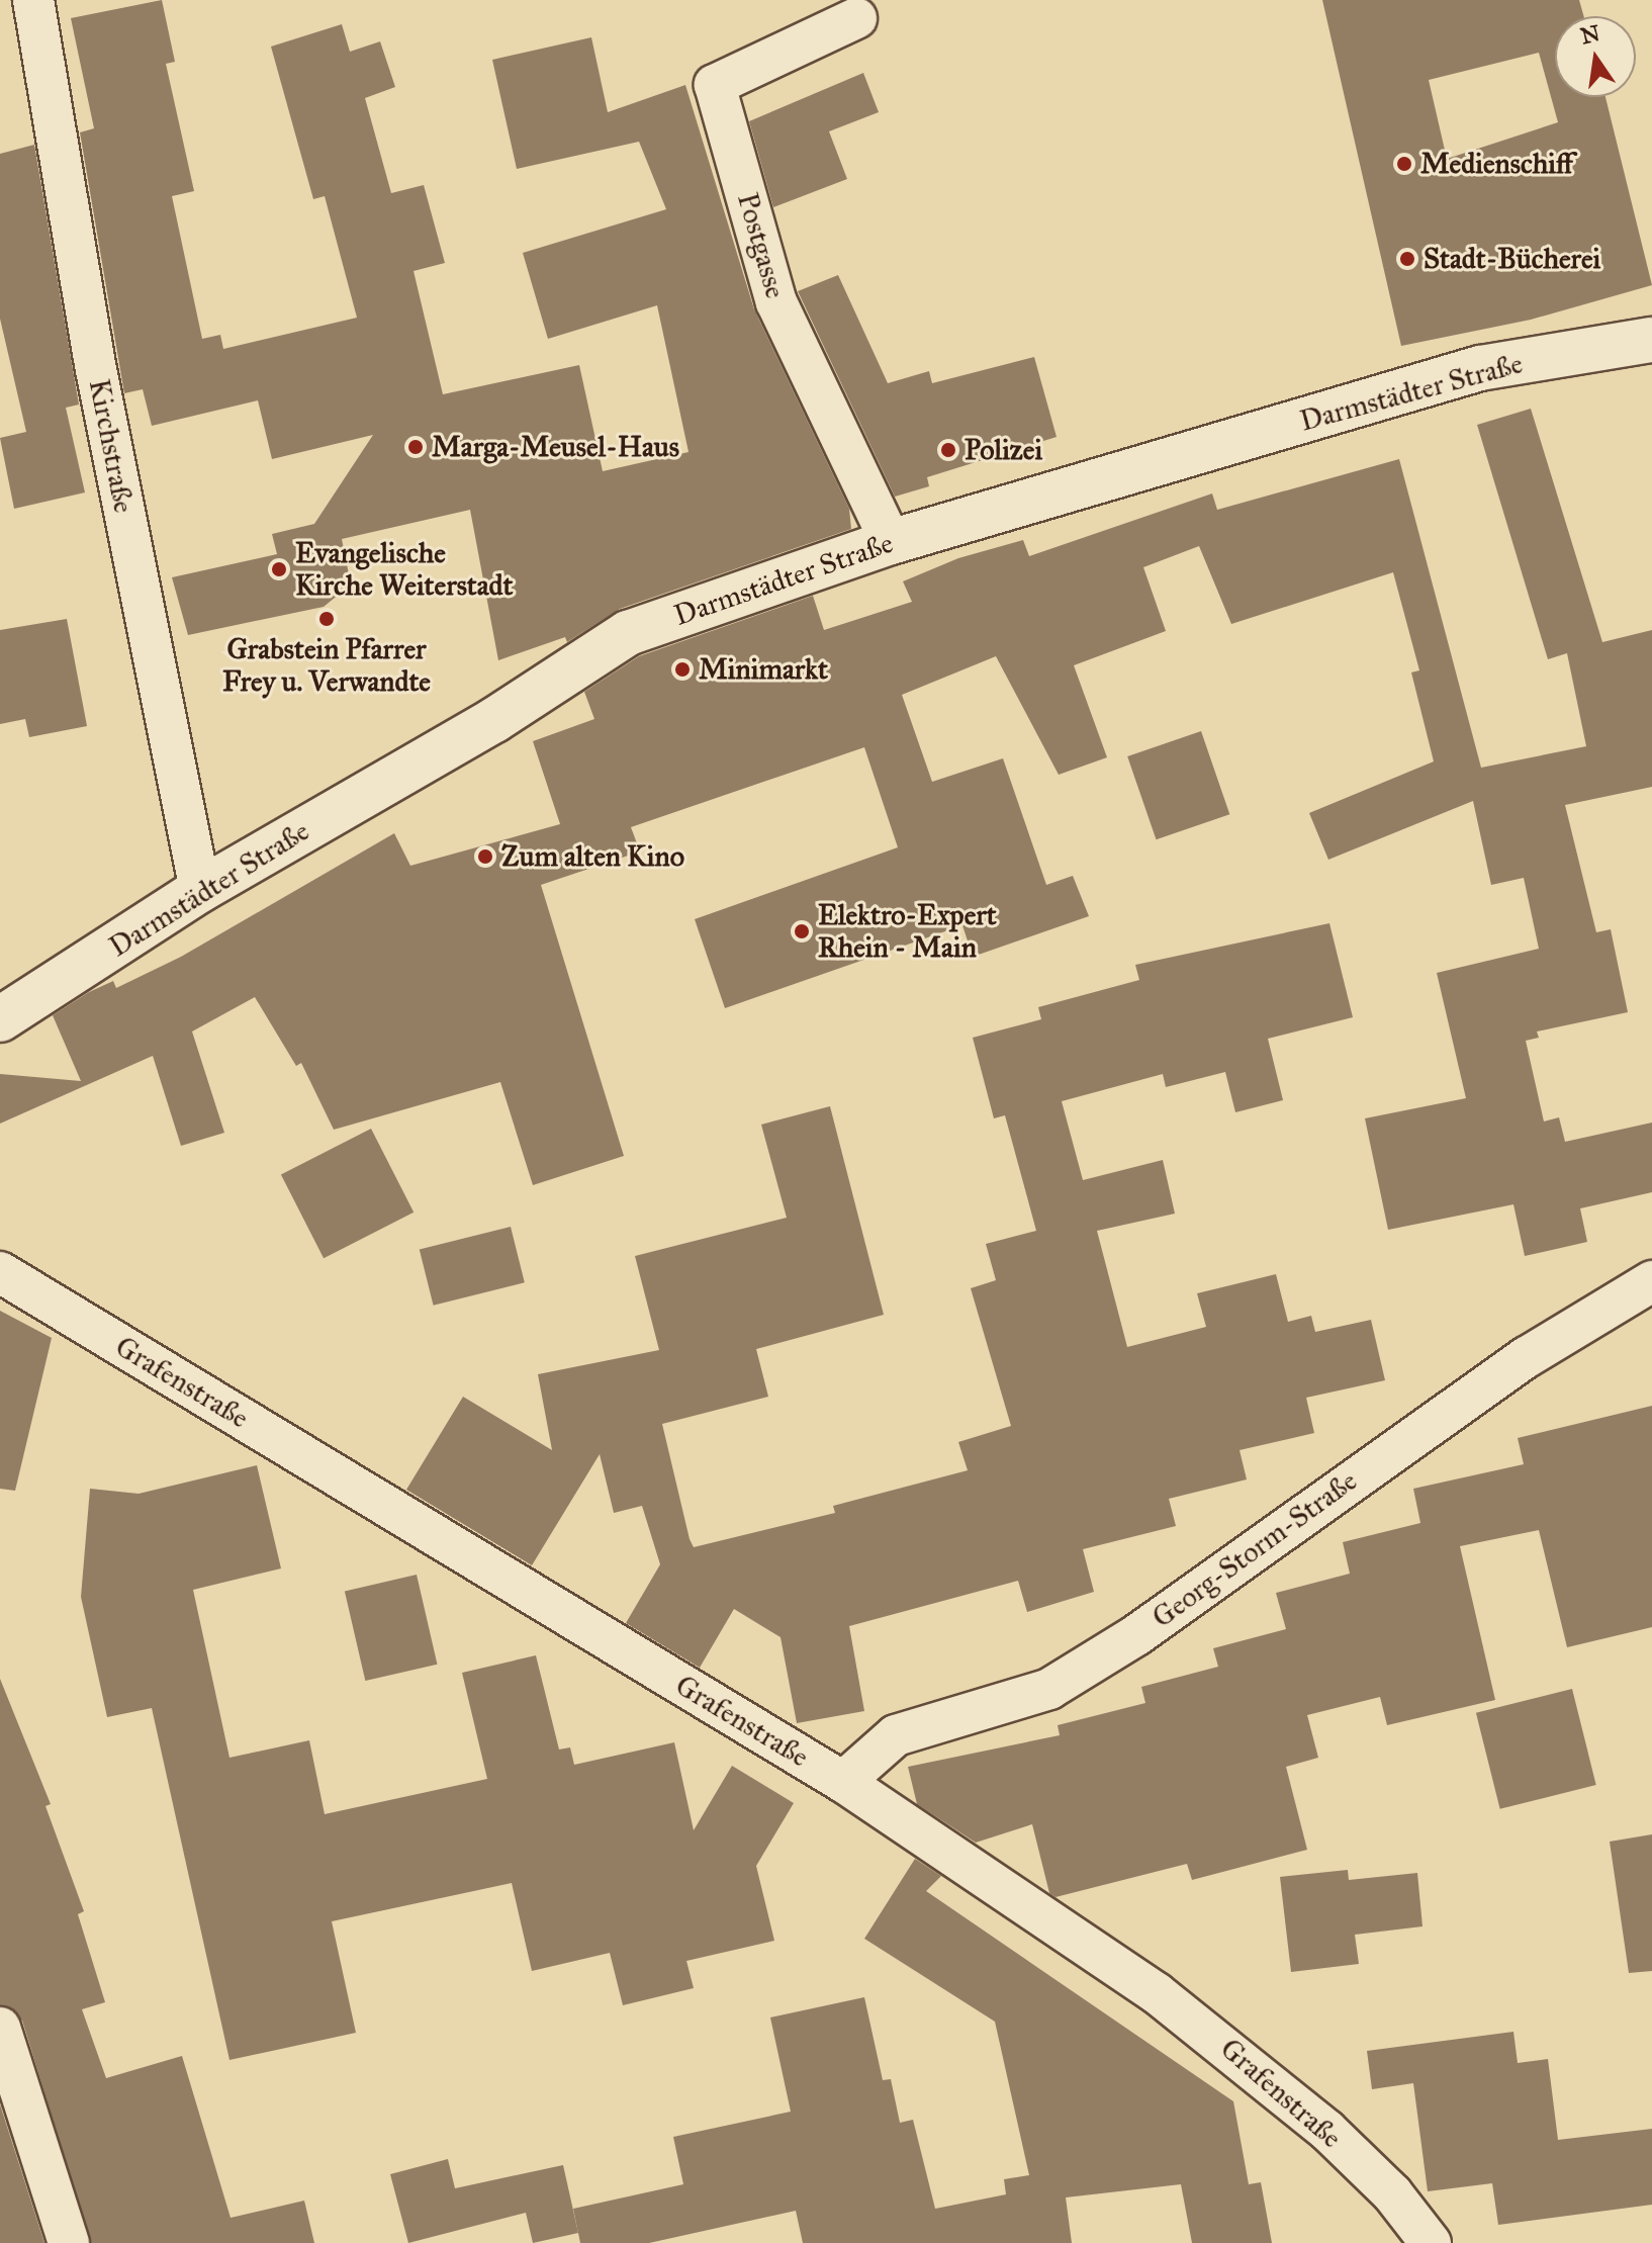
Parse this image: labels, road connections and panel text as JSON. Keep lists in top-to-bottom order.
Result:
{
  "streets": {
    "street": [
      "Postgasse",
      "Darmstädter Straße",
      "Kirchstraße",
      "Grafenstraße",
      "Georg-Storm-Straße"
    ]
  },
  "crossings": [
    ["Postgasse", "Darmstädter Straße"],
    ["Darmstädter Straße", "Kirchstraße"],
    ["Grafenstraße", "Georg-Storm-Straße"]
  ],
  "places": [
    "Medienschiff",
    "Stadt-Bücherei",
    "Marga-Meusel-Haus",
    "Polizei",
    "Evangelische Kirche Weiterstadt",
    "Grabstein Pfarrer Frey u. Verwandte",
    "Minimarkt",
    "Zum alten Kino",
    "Elektro-Expert Rhein - Main"
  ],
  "north": "top"
}
